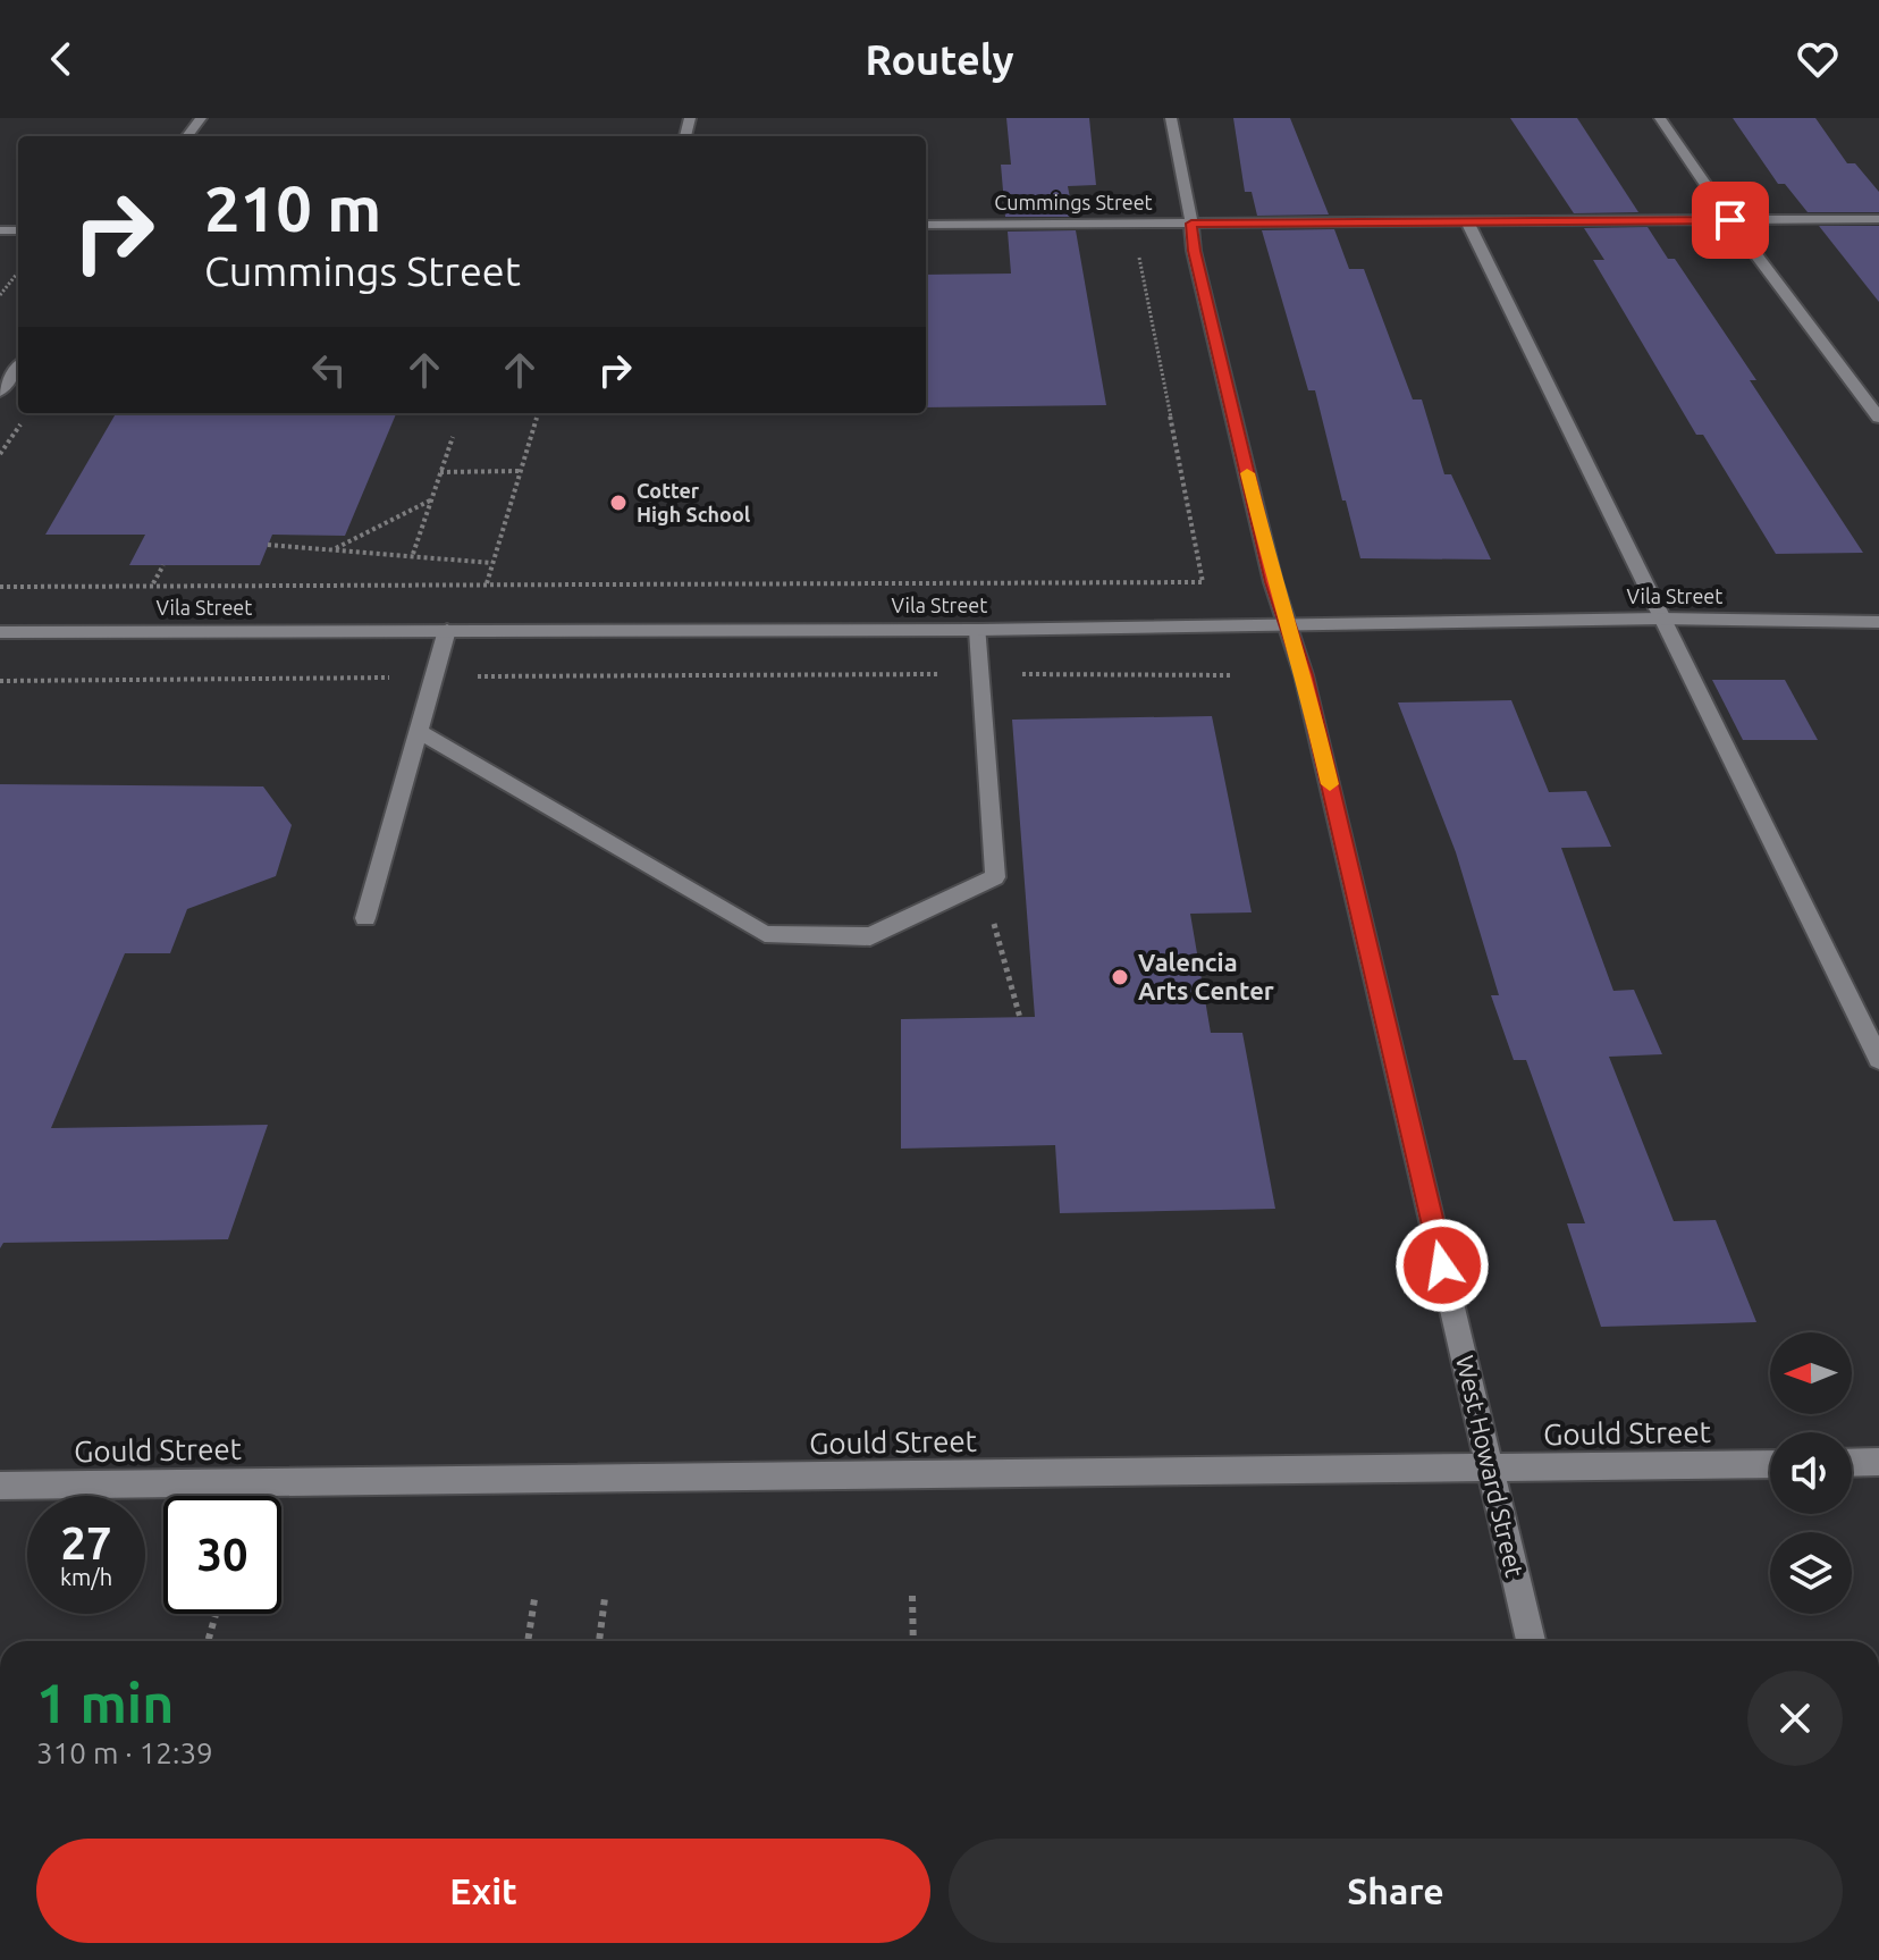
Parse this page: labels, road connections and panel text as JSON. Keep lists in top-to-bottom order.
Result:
{
  "streets": {
    "street": [
      "Cummings Street",
      "Vila Street",
      "Gould Street",
      "West Howard Street"
    ]
  },
  "crossings": [
    ["Cummings Street", "West Howard Street"],
    ["Vila Street", "West Howard Street"],
    ["Gould Street", "West Howard Street"]
  ],
  "places": ["Cotter High School", "Valencia Arts Center"],
  "north": "left",
  "page": {
    "header": "Routely",
    "turn": ["210 m", "Cummings Street"],
    "speed": "27 km/h",
    "limit": "30",
    "heading": ["1 min", "310 m · 12:39"],
    "buttons": ["Exit", "Share"]
  }
}
